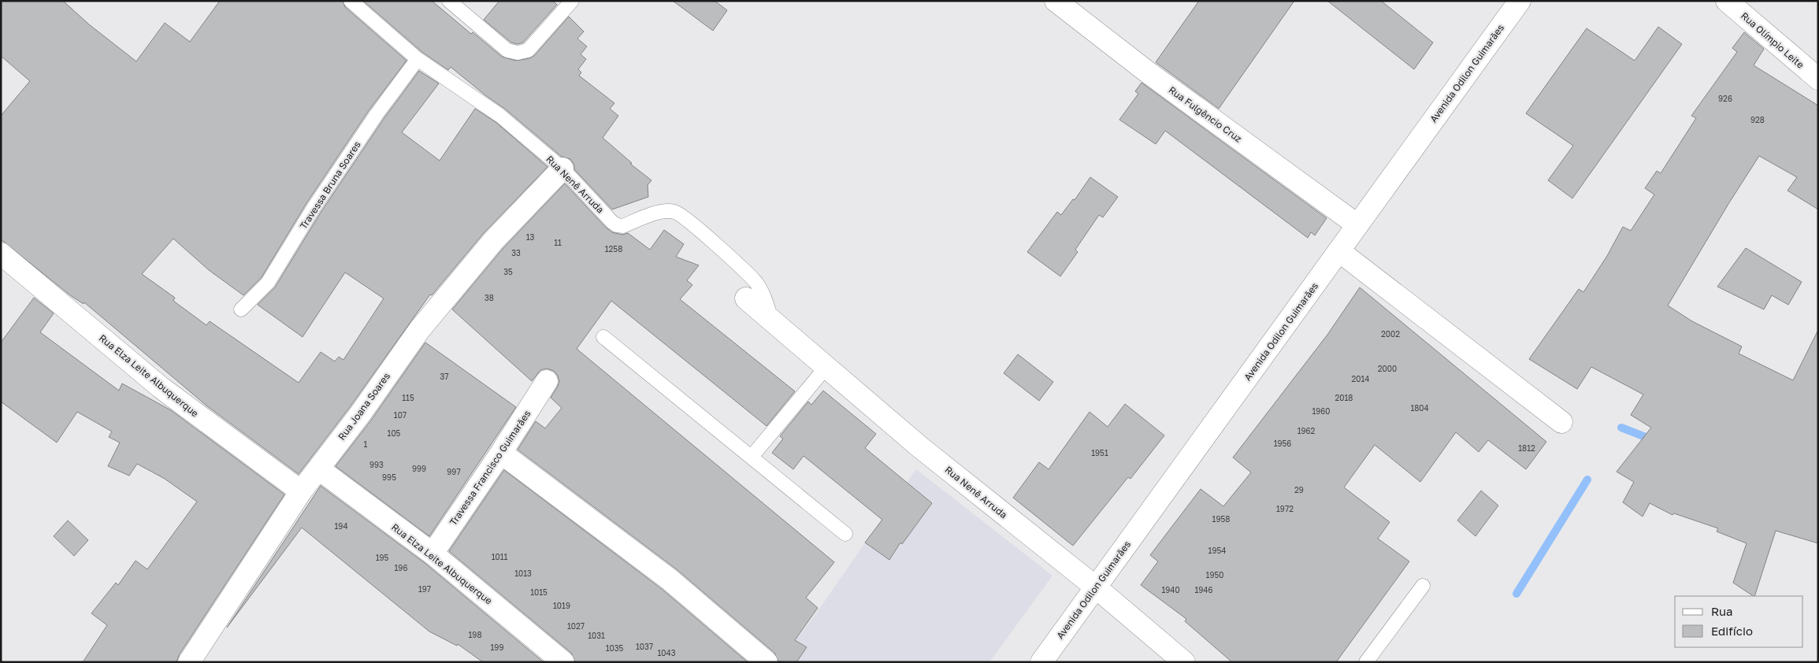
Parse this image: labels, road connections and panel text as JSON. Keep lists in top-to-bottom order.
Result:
{
  "streets": {
    "street": [
      "Rua Olímpio Leite",
      "Avenida Odilon Guimarães",
      "Rua Fulgêncio Cruz",
      "Rua Nenê Arruda",
      "Rua Elza Leite Albuquerque",
      "Rua Joana Soares",
      "Travessa Francisco Guimarães"
    ],
    "lane": ["Travessa Bruna Soares"]
  },
  "crossings": [
    ["Avenida Odilon Guimarães", "Rua Fulgêncio Cruz"],
    ["Avenida Odilon Guimarães", "Rua Nenê Arruda"],
    ["Rua Nenê Arruda", "Travessa Bruna Soares"],
    ["Rua Nenê Arruda", "Rua Joana Soares"],
    ["Rua Elza Leite Albuquerque", "Rua Joana Soares"],
    ["Rua Elza Leite Albuquerque", "Travessa Francisco Guimarães"]
  ],
  "house_numbers": [
    "926",
    "928",
    "13",
    "11",
    "1258",
    "33",
    "35",
    "38",
    "2002",
    "2000",
    "37",
    "2014",
    "115",
    "2018",
    "1804",
    "1960",
    "107",
    "1962",
    "105",
    "1956",
    "1",
    "1812",
    "1951",
    "993",
    "999",
    "997",
    "995",
    "29",
    "1972",
    "1958",
    "194",
    "1954",
    "1011",
    "195",
    "196",
    "1013",
    "1950",
    "197",
    "1940",
    "1946",
    "1015",
    "1019",
    "1027",
    "198",
    "1031",
    "1037",
    "199",
    "1035",
    "1043"
  ],
  "legend": ["Rua", "Edifício"]
}
